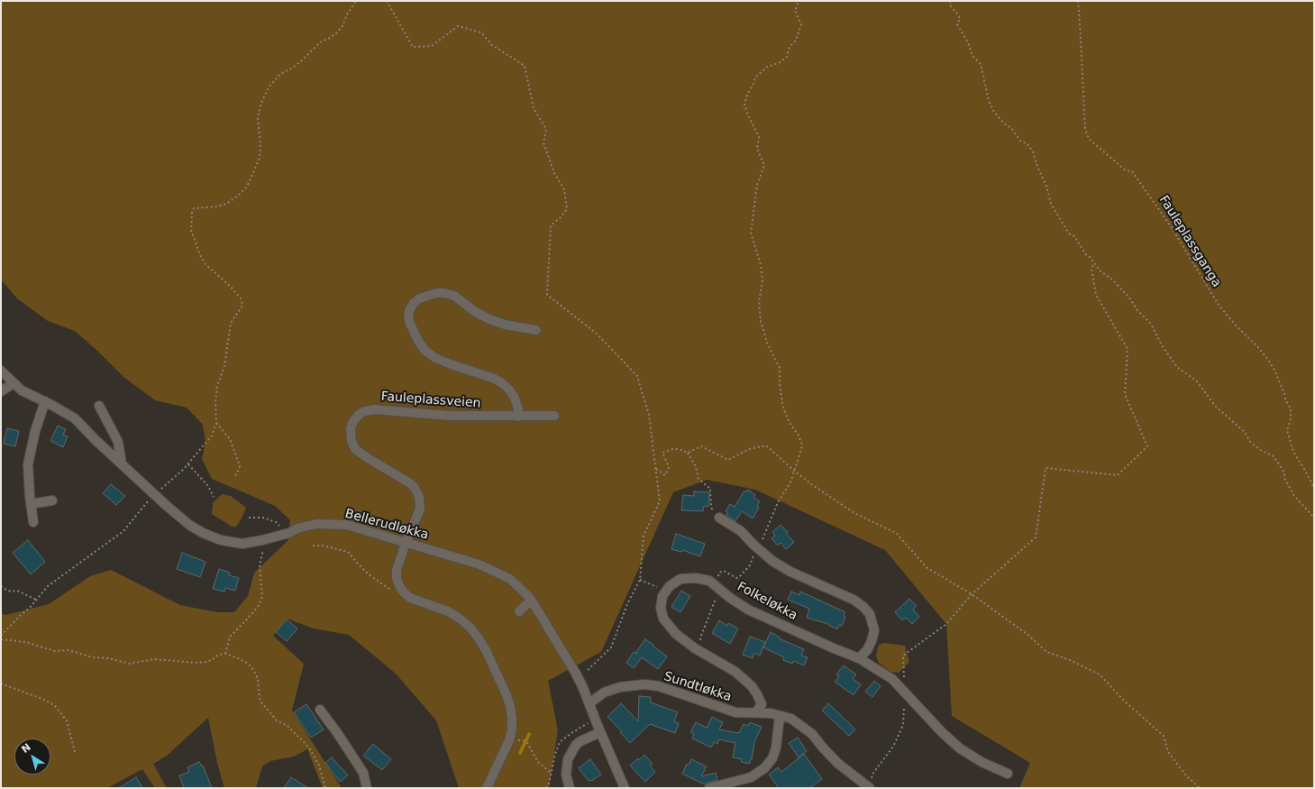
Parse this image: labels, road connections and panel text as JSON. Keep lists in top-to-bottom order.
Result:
{
  "streets": {
    "street": [
      "Fauleplassveien",
      "Bellerudløkka",
      "Folkeløkka",
      "Sundtløkka"
    ],
    "path": ["Fauleplassganga"]
  },
  "crossings": [
    ["Fauleplassveien", "Bellerudløkka"],
    ["Bellerudløkka", "Sundtløkka"]
  ],
  "north": "top left"
}
